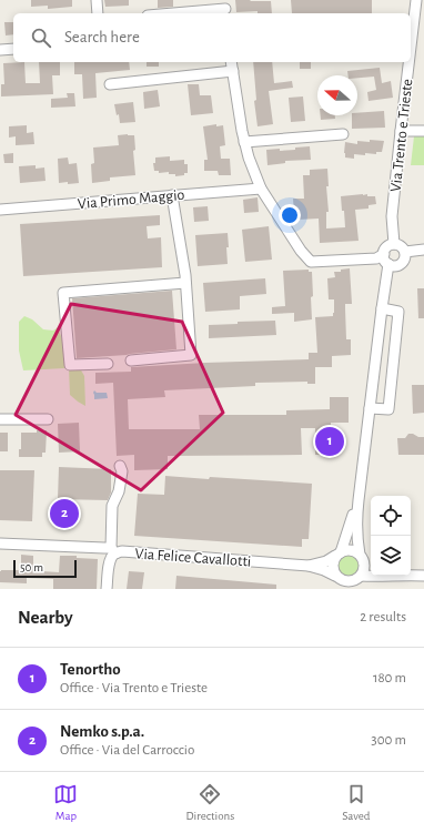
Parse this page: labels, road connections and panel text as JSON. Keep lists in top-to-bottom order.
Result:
{
  "streets": {
    "street": ["Via Trento e Trieste", "Via Primo Maggio", "Via Felice Cavallotti"]
  },
  "scale_bar": "50 m",
  "north": "left",
  "page": {
    "search": "Search here",
    "pins": ["1", "2"],
    "scale": "50 m",
    "heading": ["Nearby", "2 results"],
    "list": [
      {
        "mark": "1",
        "name": "Tenortho",
        "note": "Office · Via Trento e Trieste",
        "value": "180 m"
      },
      {
        "mark": "2",
        "name": "Nemko s.p.a.",
        "note": "Office · Via del Carroccio",
        "value": "300 m"
      }
    ],
    "nav": ["Map", "Directions", "Saved"]
  }
}
